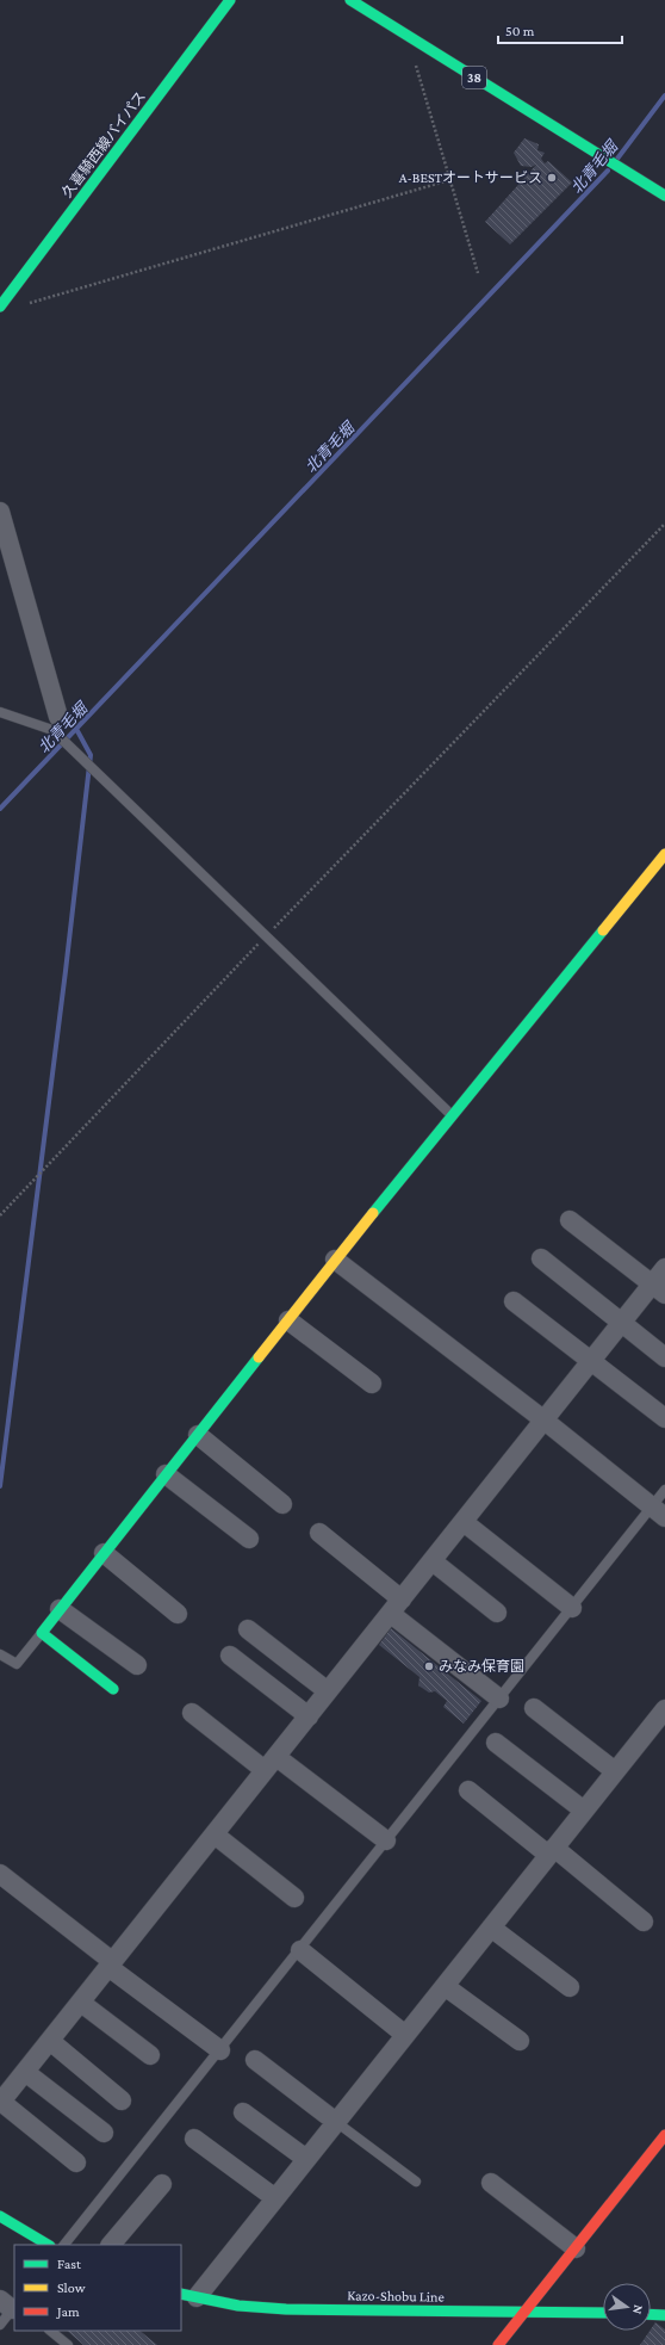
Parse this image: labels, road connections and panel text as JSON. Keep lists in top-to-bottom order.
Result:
{
  "streets": {
    "street": ["38", "久喜騎西線バイパス", "Kazo-Shobu Line"]
  },
  "water": ["北青毛堀"],
  "places": ["A-BESTオートサービス", "みなみ保育園"],
  "legend": ["Fast", "Slow", "Jam"],
  "scale_bar": "50 m",
  "north": "right"
}
